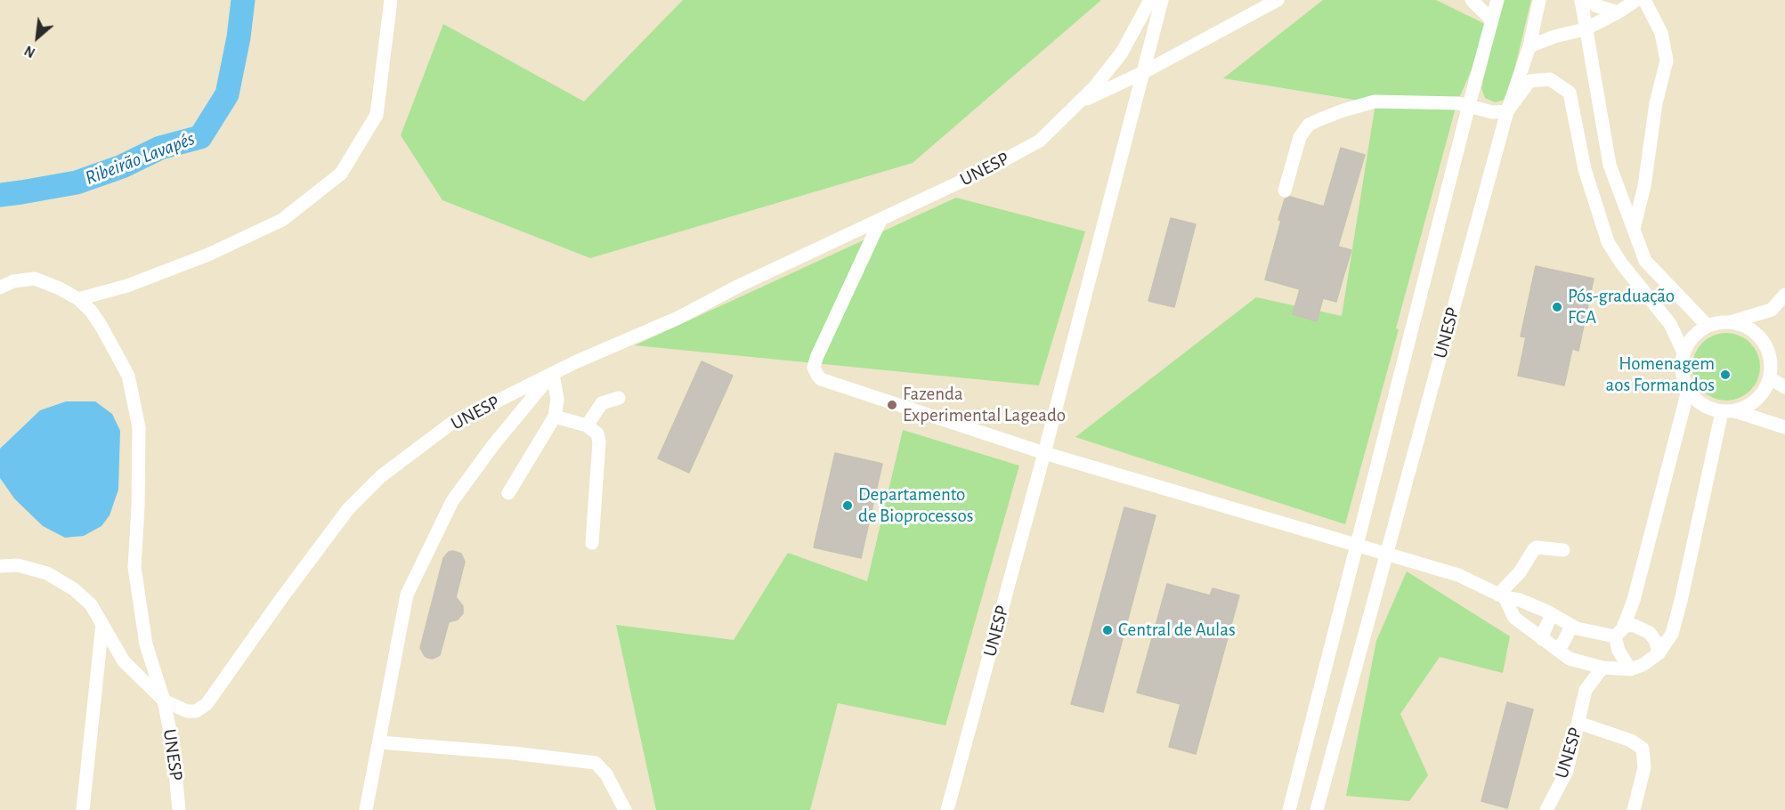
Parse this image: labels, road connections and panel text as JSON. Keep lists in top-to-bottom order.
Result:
{
  "streets": {
    "street": ["UNESP"]
  },
  "water": ["Ribeirão Lavapés"],
  "places": [
    "Pós-graduação FCA",
    "Homenagem aos Formandos",
    "Fazenda Experimental Lageado",
    "Departamento de Bioprocessos",
    "Central de Aulas"
  ],
  "north": "bottom left"
}
